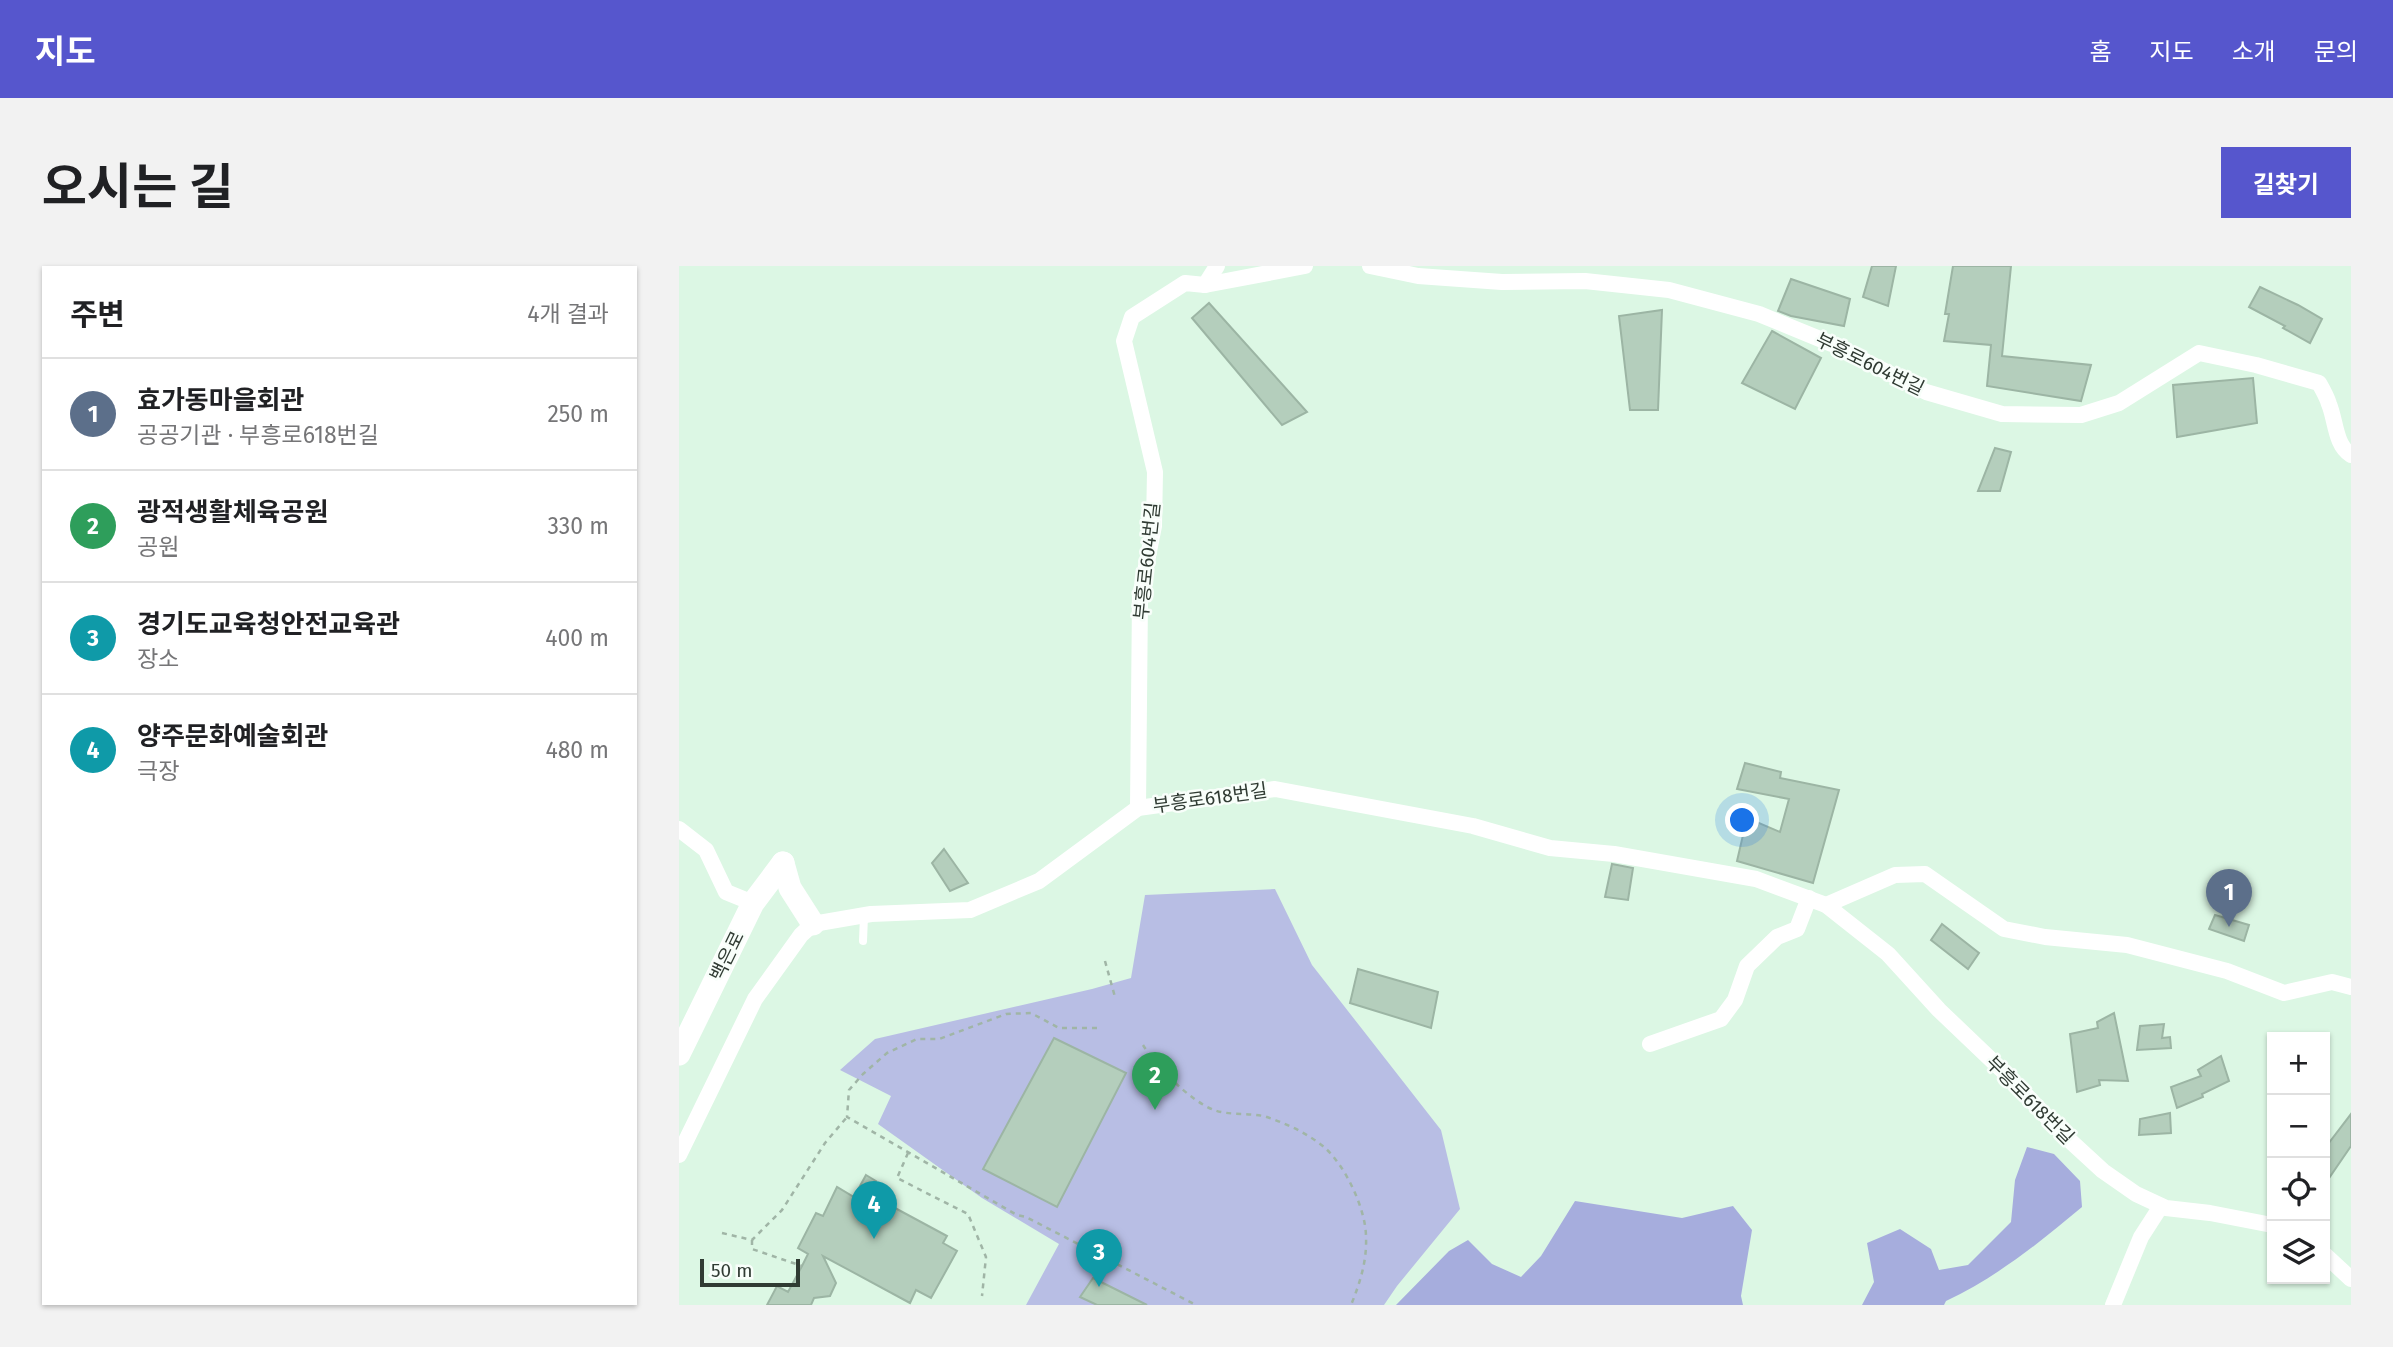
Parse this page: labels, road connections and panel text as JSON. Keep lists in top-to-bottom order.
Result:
{
  "streets": {
    "street": ["부흥로604번길", "부흥로618번길", "백은로"]
  },
  "crossings": [
    ["부흥로604번길", "부흥로618번길"],
    ["부흥로618번길", "백은로"]
  ],
  "scale_bar": "50 m",
  "page": {
    "header": "지도",
    "nav": [
      "홈",
      "지도",
      "소개",
      "문의"
    ],
    "title": "오시는 길",
    "buttons": "길찾기",
    "heading": ["주변", "4개 결과"],
    "list": [
      {
        "mark": "1",
        "name": "효가동마을회관",
        "note": "공공기관 · 부흥로618번길",
        "value": "250 m"
      },
      {
        "mark": "2",
        "name": "광적생활체육공원",
        "note": "공원",
        "value": "330 m"
      },
      {
        "mark": "3",
        "name": "경기도교육청안전교육관",
        "note": "장소",
        "value": "400 m"
      },
      {
        "mark": "4",
        "name": "양주문화예술회관",
        "note": "극장",
        "value": "480 m"
      }
    ],
    "pins": [
      "1",
      "2",
      "4",
      "3"
    ],
    "map_buttons": ["+", "−"],
    "scale": "50 m"
  }
}
